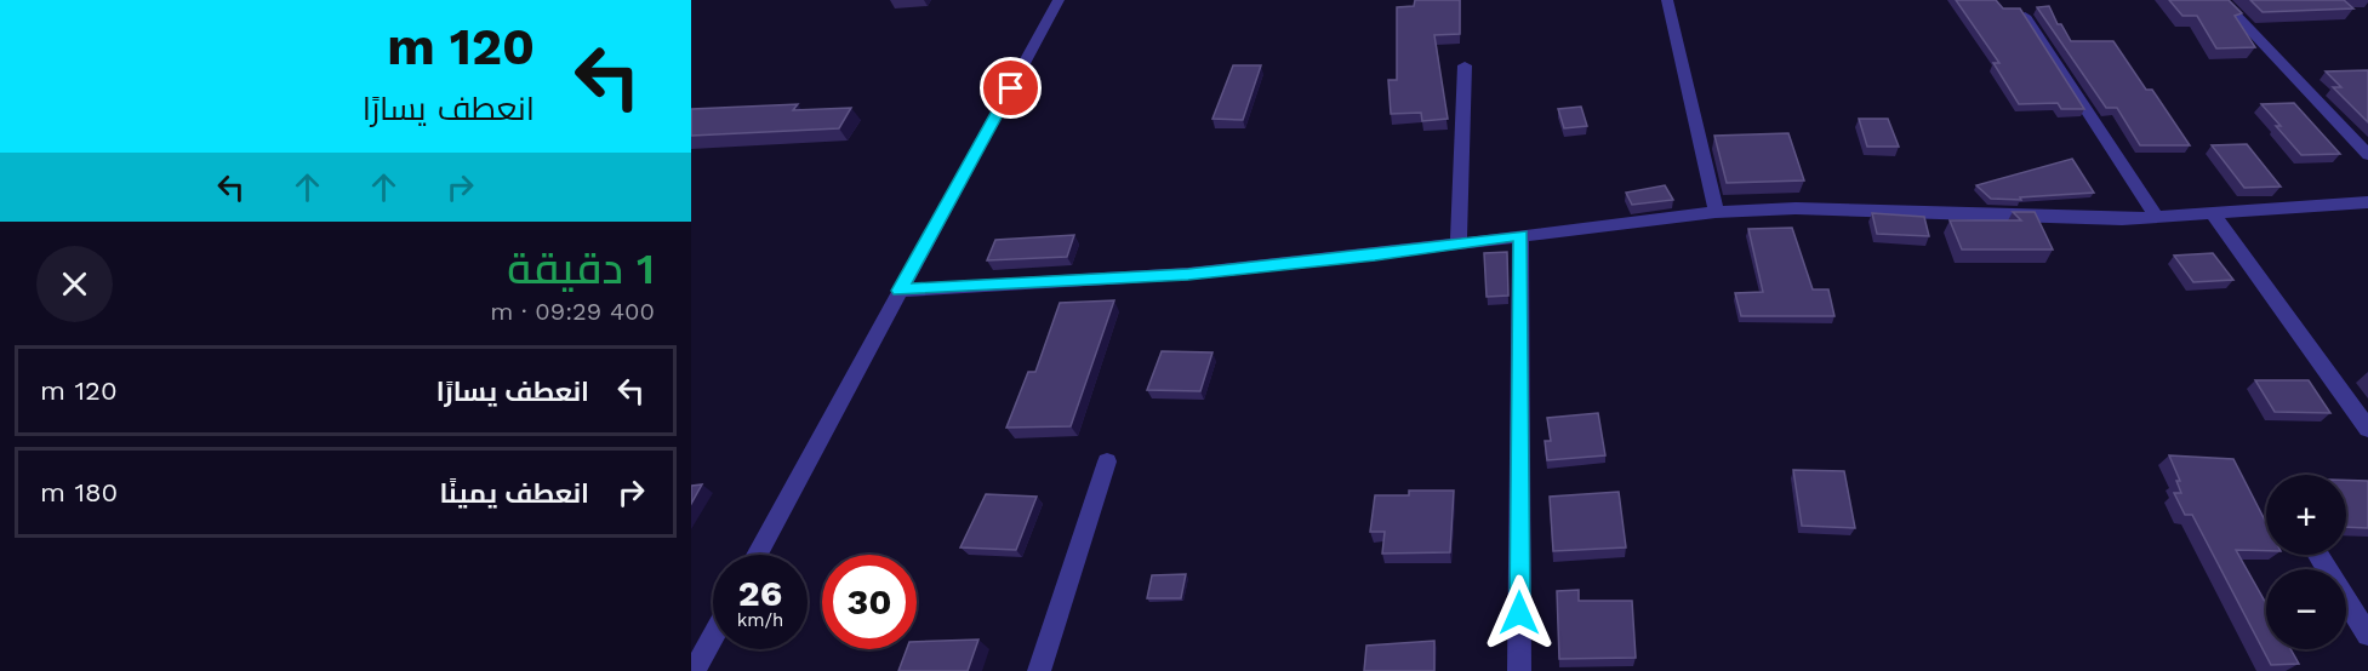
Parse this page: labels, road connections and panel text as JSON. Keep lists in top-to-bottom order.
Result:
{
  "page": {
    "turn": ["120 m", "انعطف يسارًا"],
    "heading": ["1 دقيقة", "400 m · 09:29"],
    "list": [
      {
        "name": "انعطف يسارًا",
        "value": "120 m"
      },
      {
        "name": "انعطف يمينًا",
        "value": "180 m"
      }
    ],
    "map_buttons": ["+", "−"],
    "speed": "26 km/h",
    "limit": "30"
  }
}
